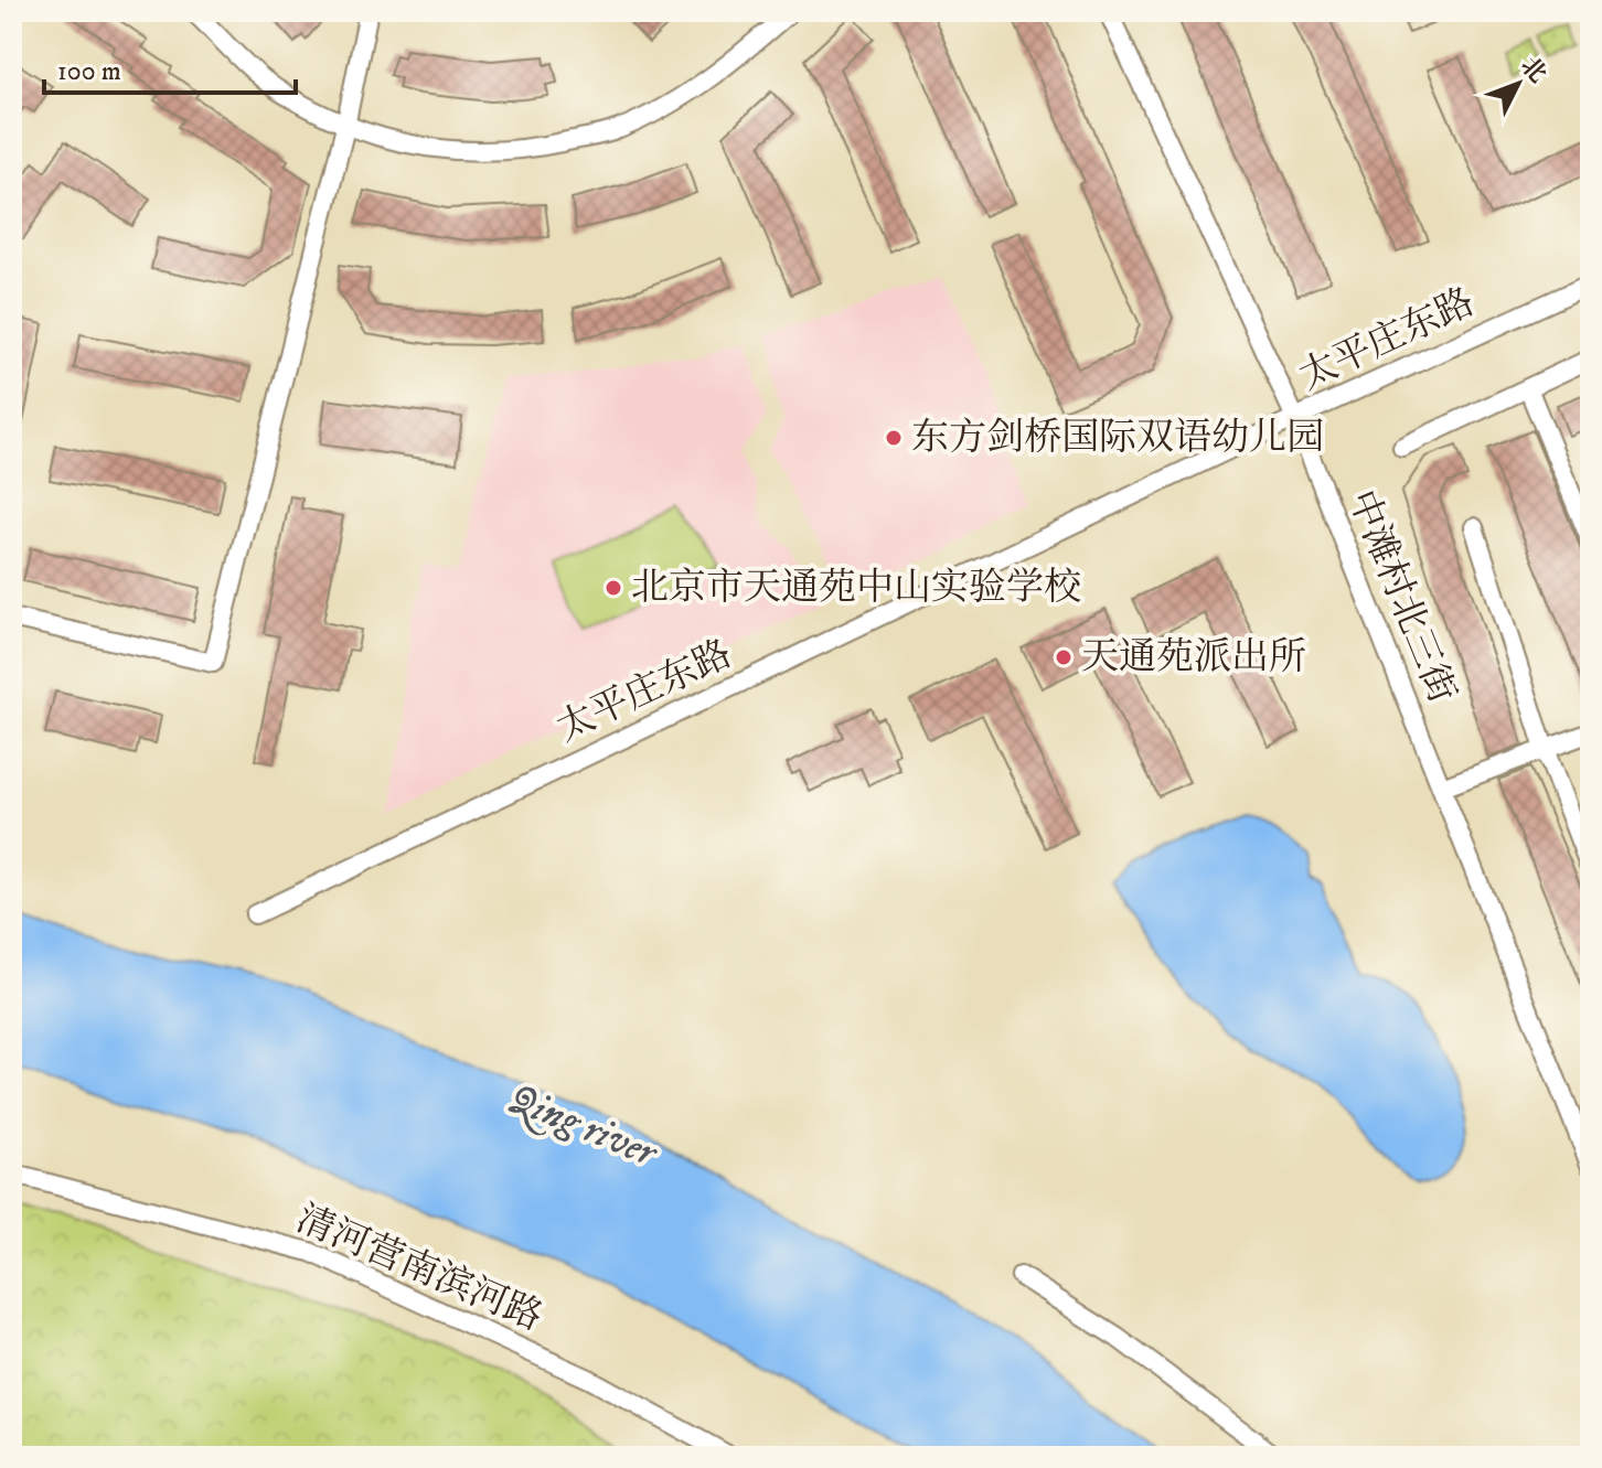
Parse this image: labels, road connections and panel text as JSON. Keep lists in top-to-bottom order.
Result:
{
  "streets": {
    "street": ["太平庄东路", "中滩村北三街", "清河营南滨河路"]
  },
  "crossings": [
    ["太平庄东路", "中滩村北三街"]
  ],
  "water": ["Qing river"],
  "places": ["东方剑桥国际双语幼儿园", "北京市天通苑中山实验学校", "天通苑派出所"],
  "scale_bar": "100 m",
  "north": "top right"
}
